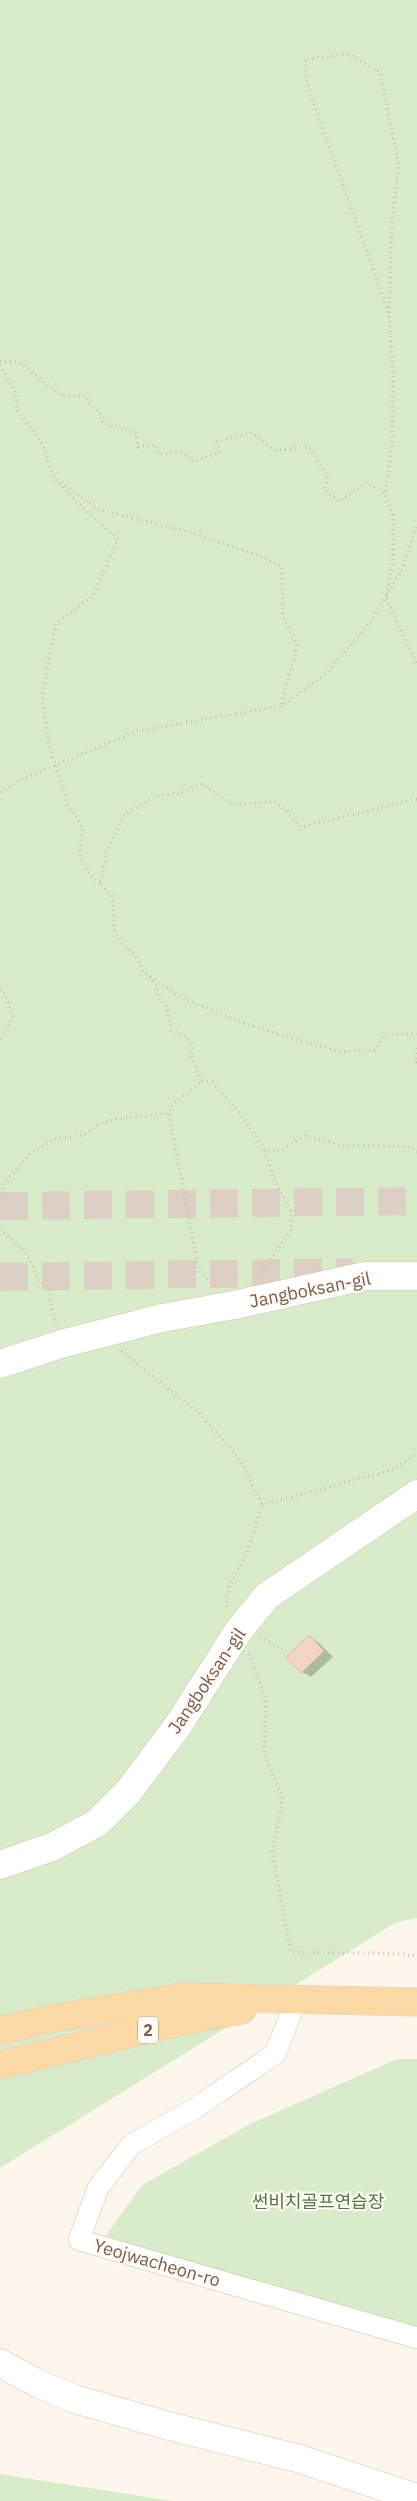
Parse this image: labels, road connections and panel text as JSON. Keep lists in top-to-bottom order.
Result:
{
  "streets": {
    "main road": ["2"],
    "street": ["Jangboksan-gil", "Yeojwacheon-ro"]
  },
  "crossings": [
    ["2", "Yeojwacheon-ro"]
  ],
  "parks": ["썬비치골프연습장"]
}
